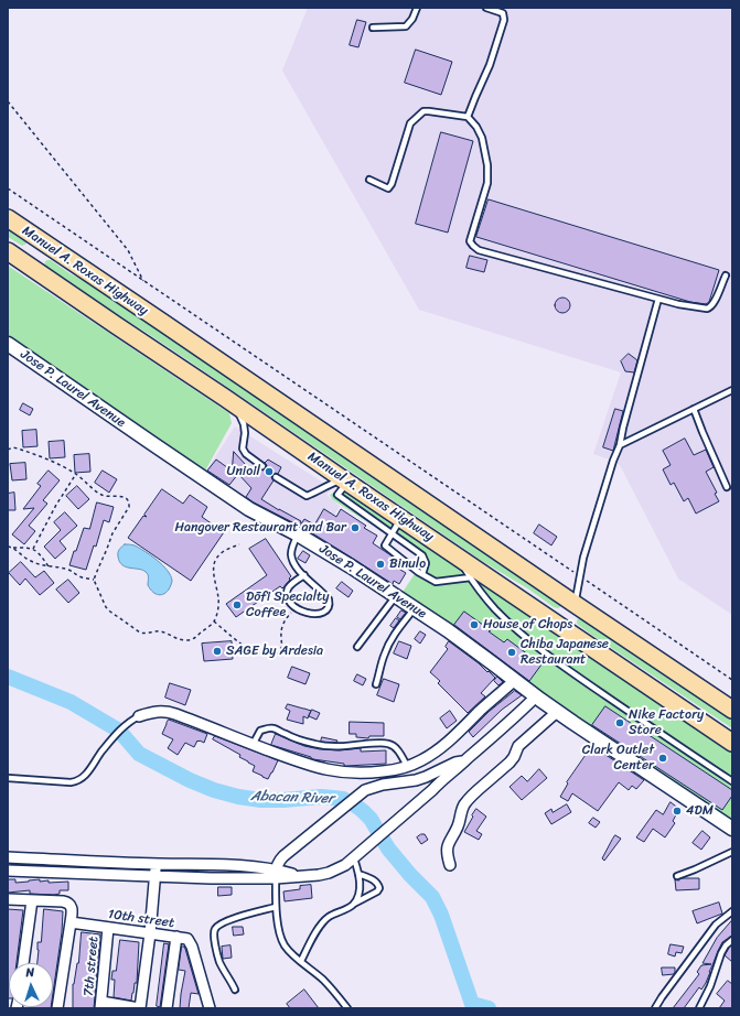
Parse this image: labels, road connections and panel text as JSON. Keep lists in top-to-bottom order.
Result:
{
  "streets": {
    "main road": ["Manuel A. Roxas Highway"],
    "street": ["Jose P. Laurel Avenue", "10th street", "7th street"]
  },
  "crossings": [
    ["10th street", "7th street"]
  ],
  "water": ["Abacan River"],
  "places": [
    "Unioil",
    "Hangover Restaurant and Bar",
    "Binulo",
    "Dōfi Specialty Coffee",
    "House of Chops",
    "SAGE by Ardesia",
    "Chiba Japanese Restaurant",
    "Nike Factory Store",
    "Clark Outlet Center",
    "4DM"
  ],
  "north": "top"
}
